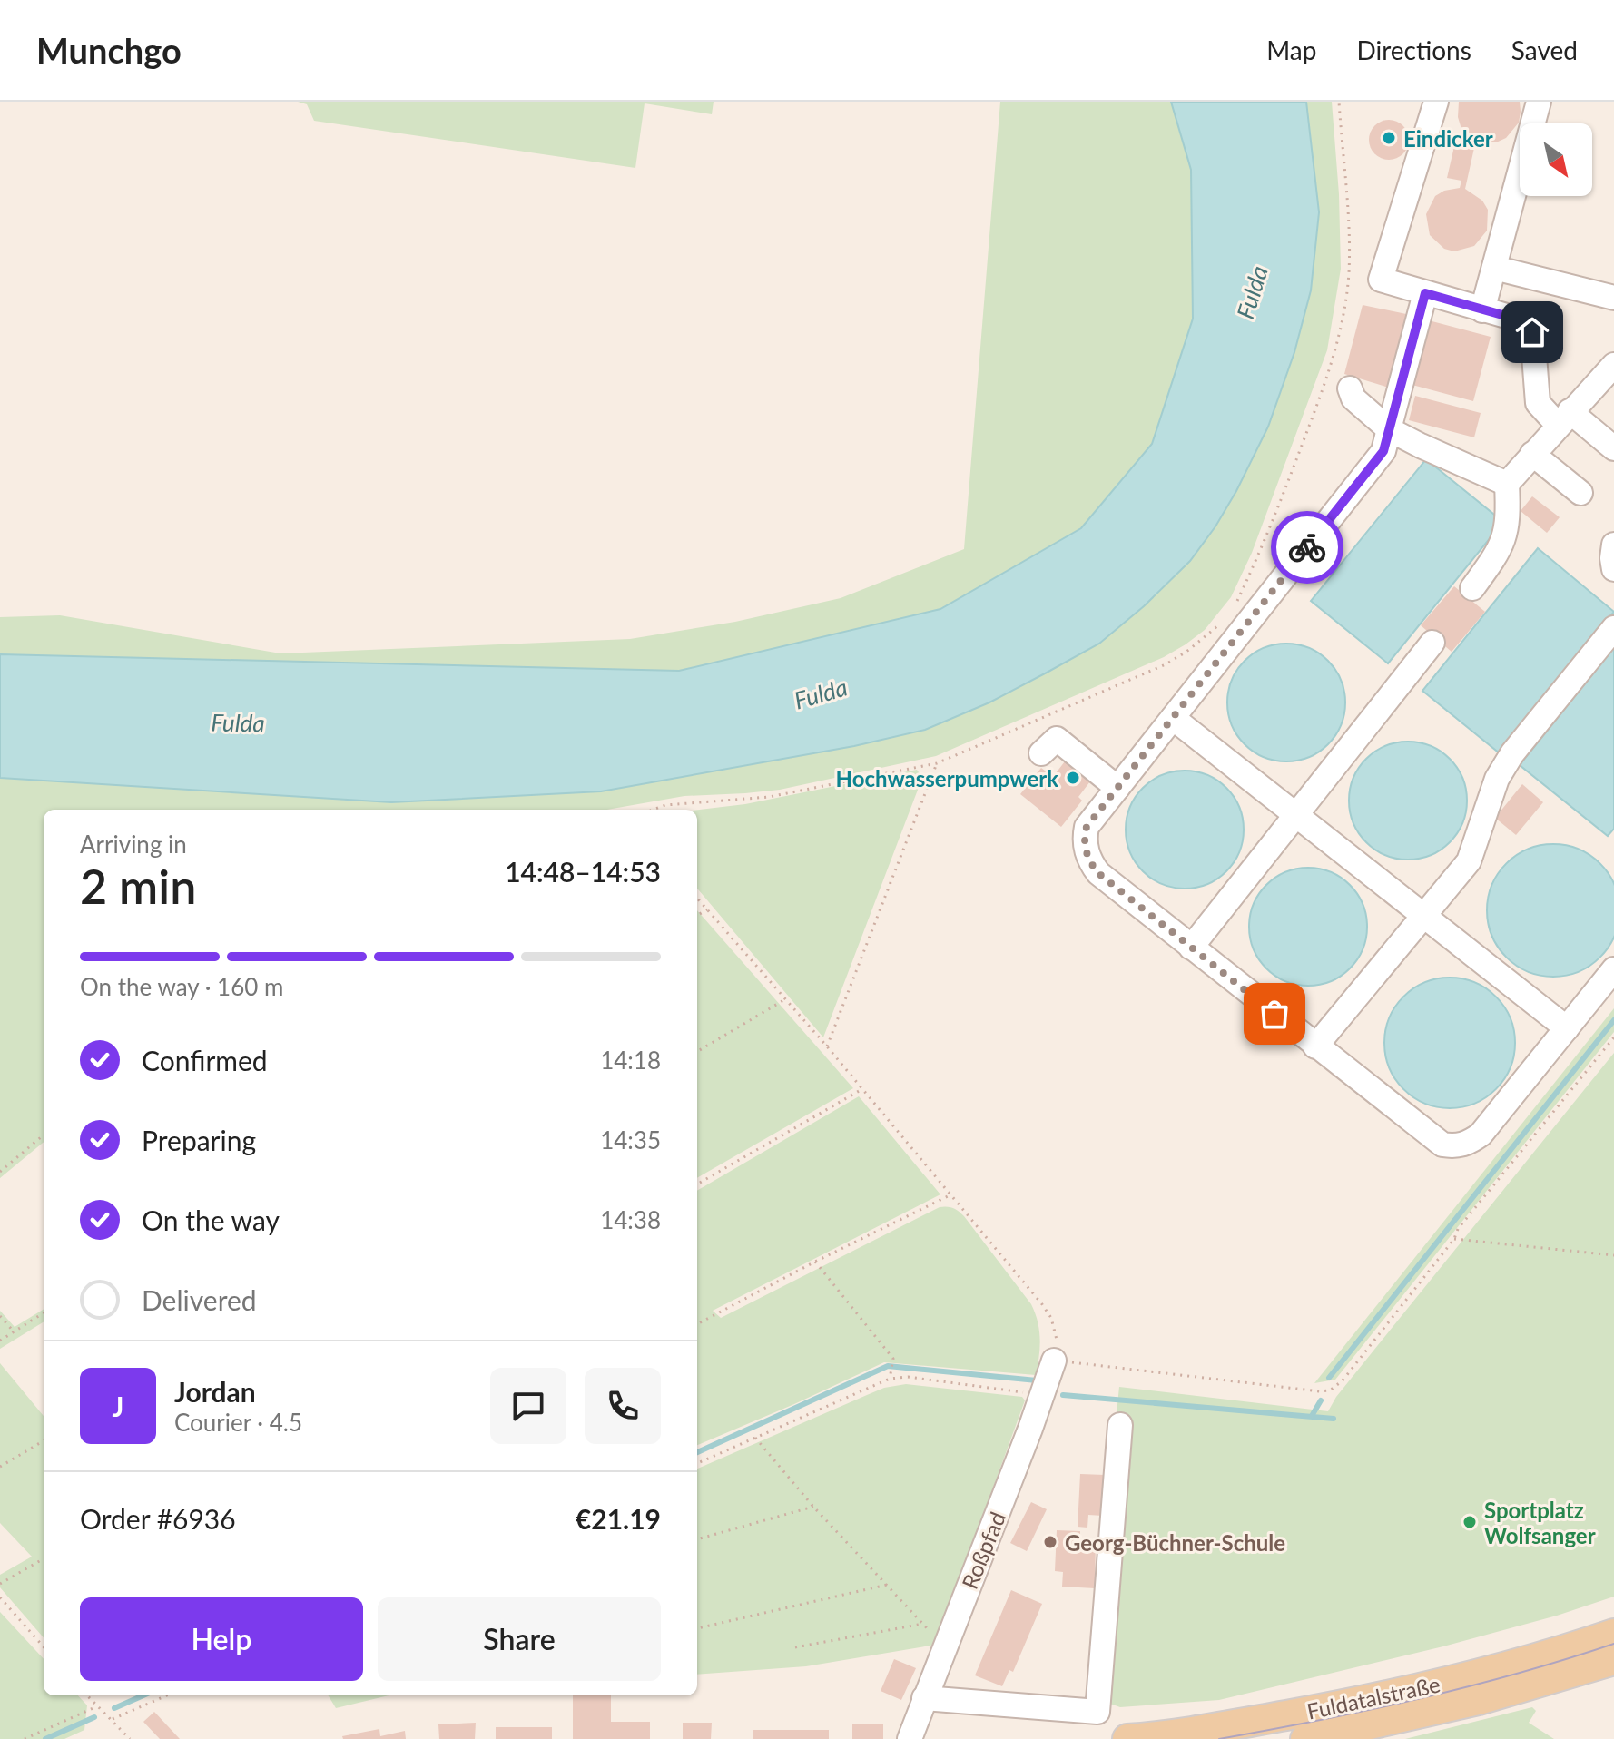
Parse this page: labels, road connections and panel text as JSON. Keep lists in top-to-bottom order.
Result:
{
  "streets": {
    "main road": ["Fuldatalstraße"],
    "street": ["Roßpfad"]
  },
  "water": ["Fulda"],
  "places": [
    "Eindicker",
    "Hochwasserpumpwerk",
    "Sportplatz Wolfsanger",
    "Georg-Büchner-Schule"
  ],
  "north": "bottom right",
  "page": {
    "header": "Munchgo",
    "nav": ["Map", "Directions", "Saved"],
    "heading": ["2 min", "Arriving in", "14:48–14:53"],
    "panel": [
      "Jordan",
      "Courier · 4.5",
      "Order #6936",
      "€21.19"
    ],
    "bar": "On the way · 160 m",
    "list": [
      ["Confirmed", "14:18"],
      ["Preparing", "14:35"],
      ["On the way", "14:38"],
      "Delivered"
    ],
    "round": "J",
    "buttons": ["Help", "Share"]
  }
}
